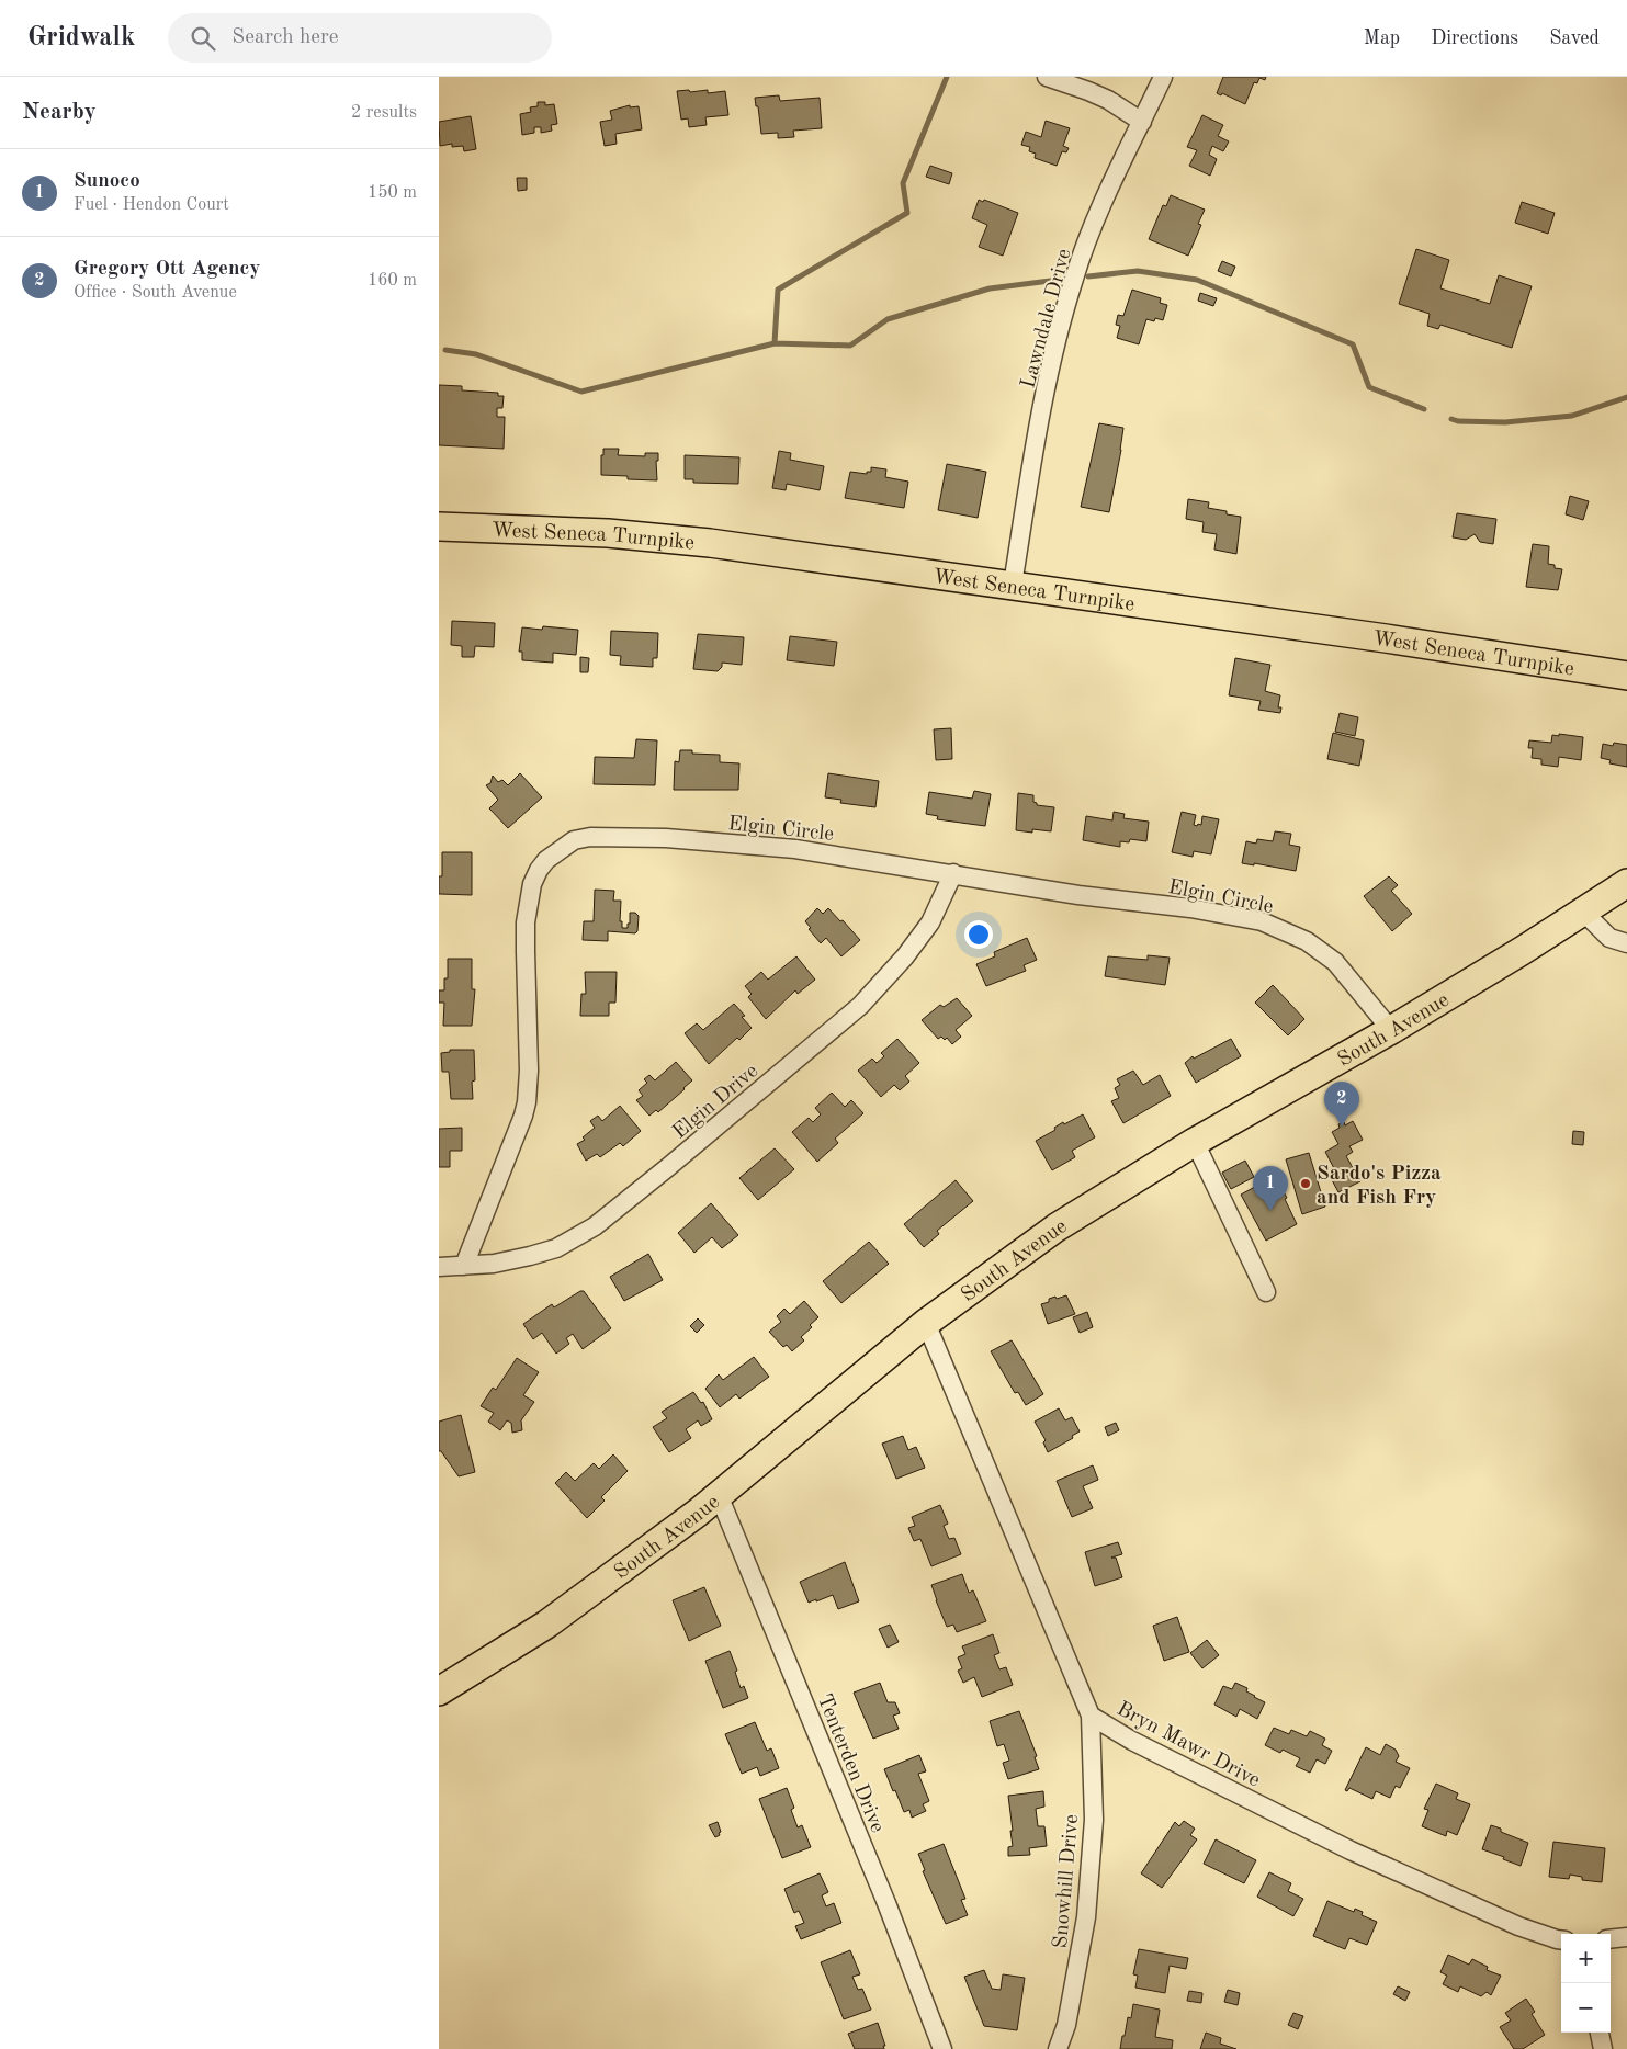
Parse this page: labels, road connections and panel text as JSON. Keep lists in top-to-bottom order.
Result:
{
  "streets": {
    "main road": ["West Seneca Turnpike", "South Avenue"],
    "street": [
      "Lawndale Drive",
      "Elgin Circle",
      "Elgin Drive",
      "Bryn Mawr Drive",
      "Tenterden Drive",
      "Snowhill Drive"
    ]
  },
  "crossings": [
    ["Lawndale Drive", "West Seneca Turnpike"],
    ["Elgin Circle", "South Avenue"],
    ["Elgin Circle", "Elgin Drive"],
    ["South Avenue", "Bryn Mawr Drive"],
    ["South Avenue", "Tenterden Drive"],
    ["Bryn Mawr Drive", "Snowhill Drive"]
  ],
  "places": ["Sardo's Pizza and Fish Fry"],
  "page": {
    "header": "Gridwalk",
    "search": "Search here",
    "nav": ["Map", "Directions", "Saved"],
    "heading": ["Nearby", "2 results"],
    "list": [
      {
        "mark": "1",
        "name": "Sunoco",
        "note": "Fuel · Hendon Court",
        "value": "150 m"
      },
      {
        "mark": "2",
        "name": "Gregory Ott Agency",
        "note": "Office · South Avenue",
        "value": "160 m"
      }
    ],
    "pins": ["2", "1"],
    "map_buttons": ["+", "−"]
  }
}
